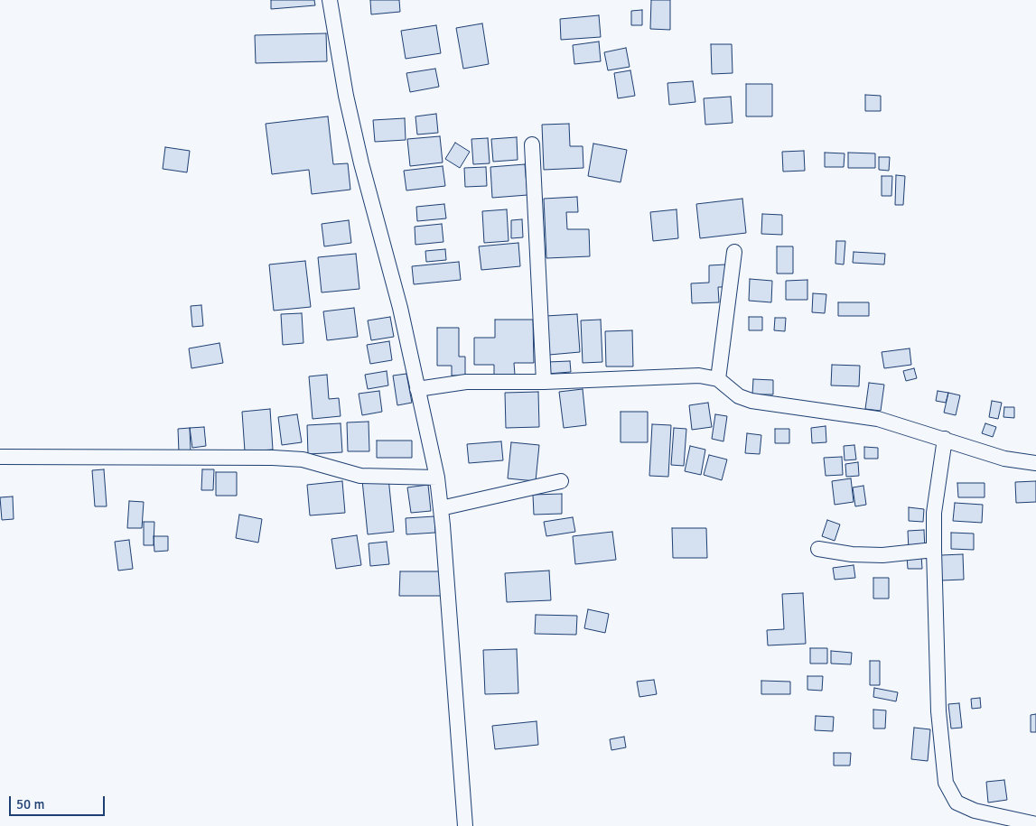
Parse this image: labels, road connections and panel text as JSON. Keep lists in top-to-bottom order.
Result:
{
  "scale_bar": "50 m"
}
